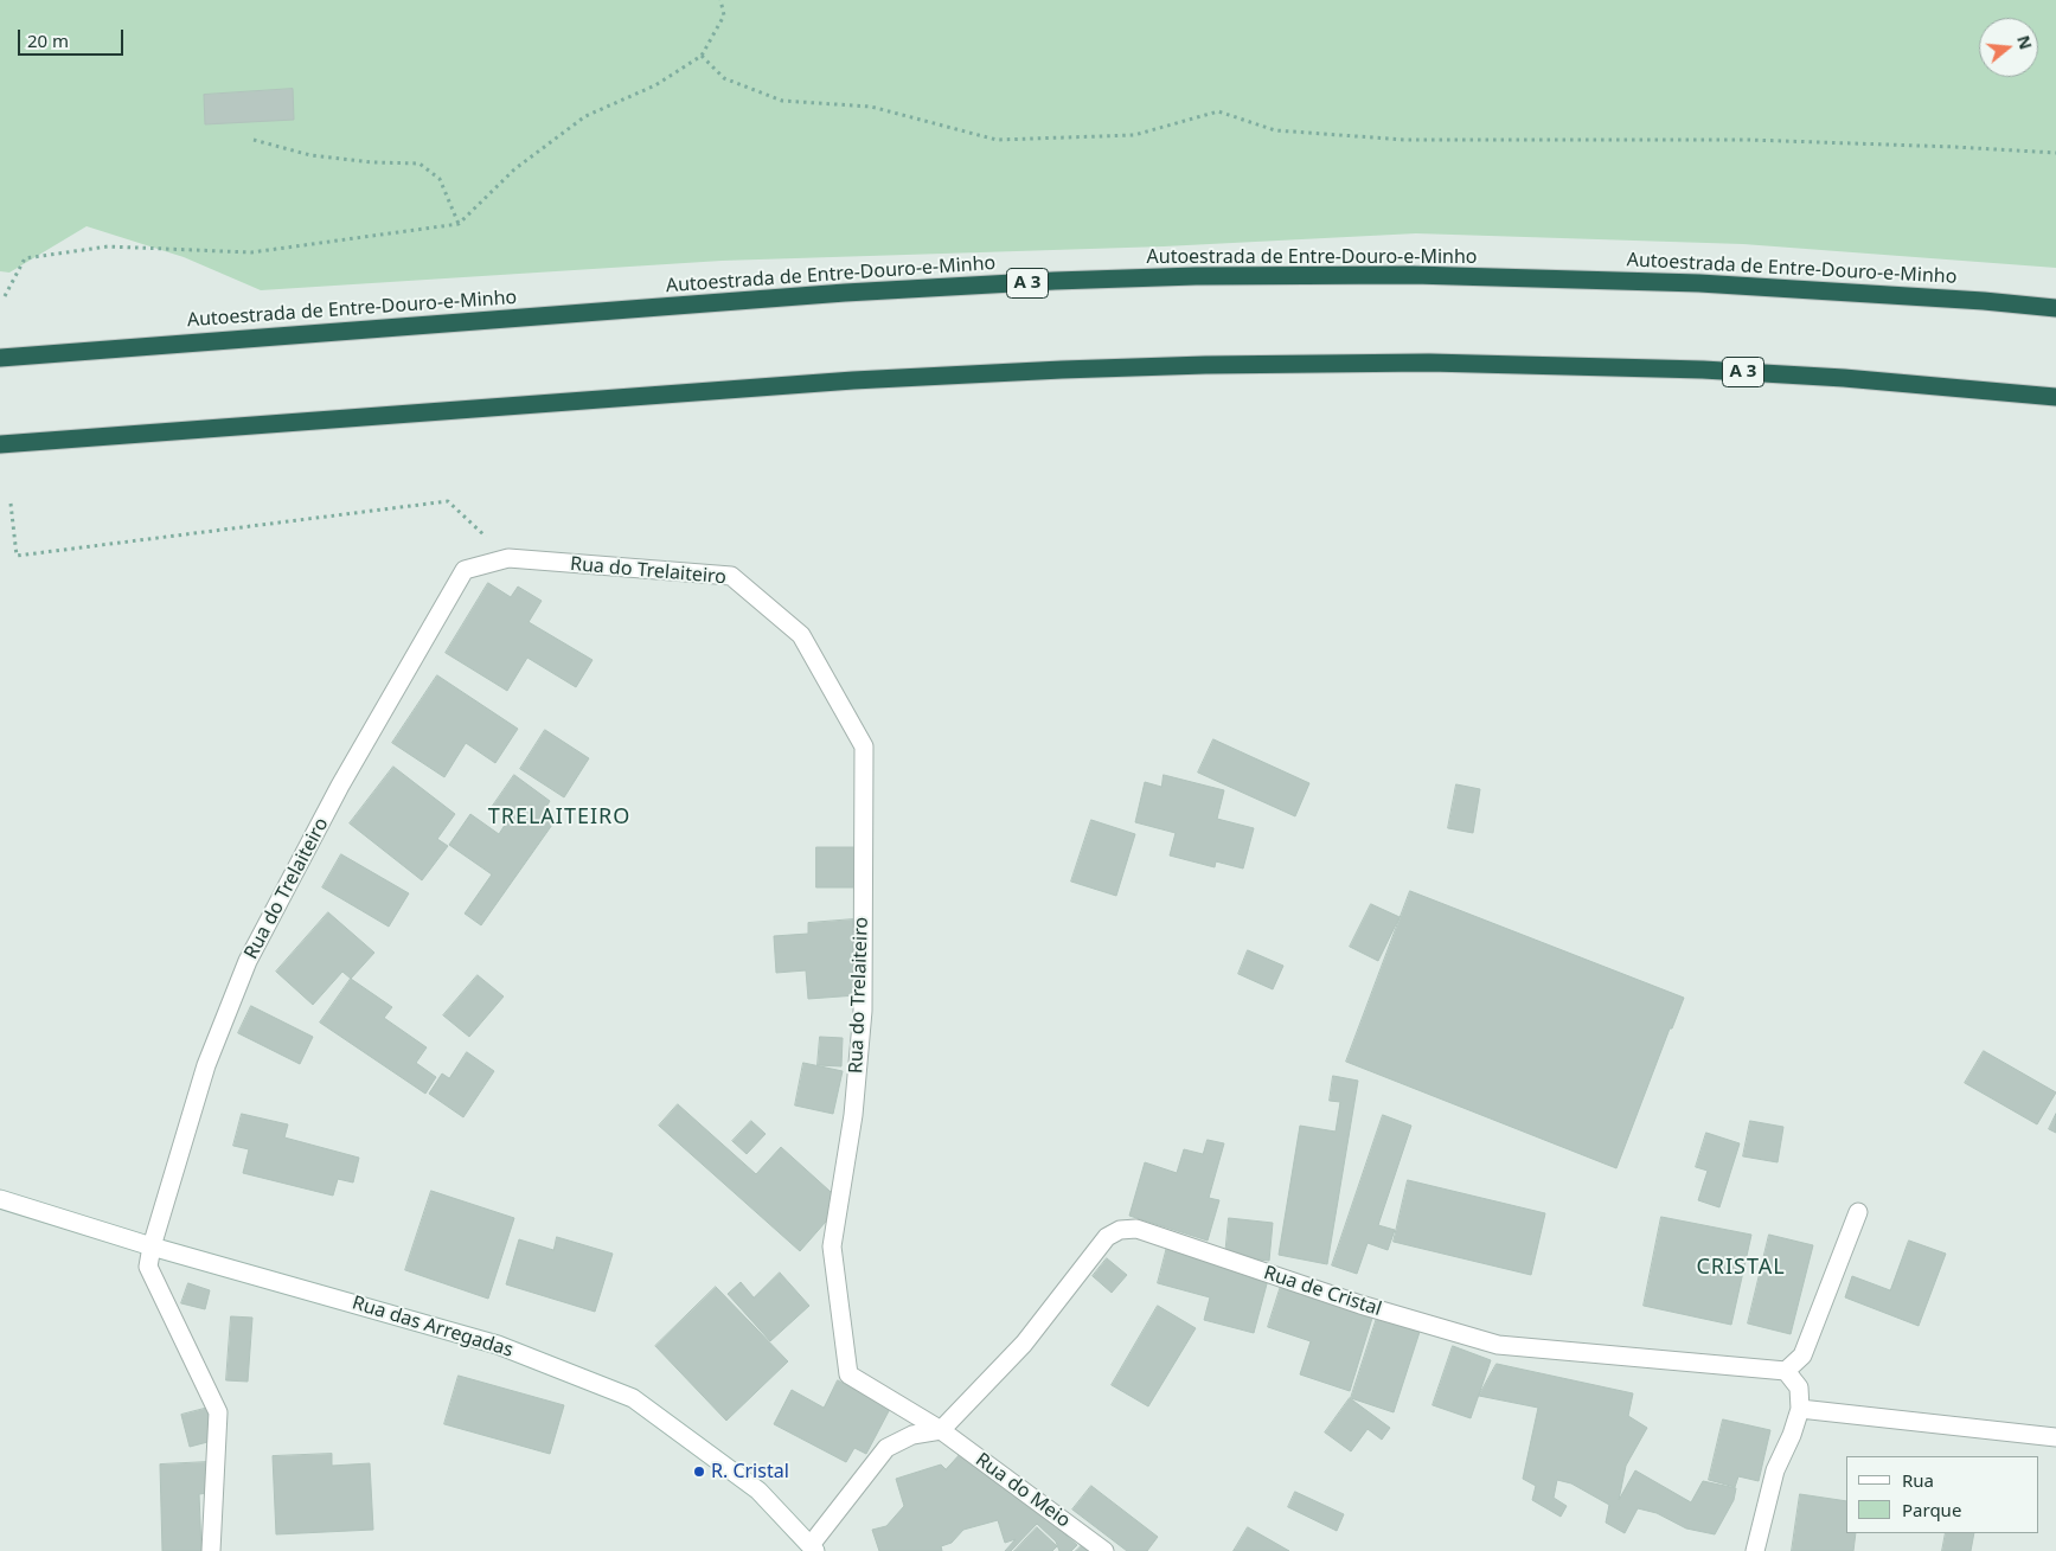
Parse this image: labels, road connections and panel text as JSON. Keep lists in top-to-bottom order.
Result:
{
  "streets": {
    "highway": ["Autoestrada de Entre-Douro-e-Minho", "A 3"],
    "street": [
      "Rua do Trelaiteiro",
      "Rua de Cristal",
      "Rua das Arregadas",
      "Rua do Meio"
    ]
  },
  "crossings": [
    ["Rua do Trelaiteiro", "Rua de Cristal"],
    ["Rua do Trelaiteiro", "Rua das Arregadas"],
    ["Rua do Trelaiteiro", "Rua do Meio"],
    ["Rua de Cristal", "Rua do Meio"]
  ],
  "districts": ["TRELAITEIRO", "CRISTAL"],
  "places": ["R. Cristal"],
  "legend": ["Rua", "Parque"],
  "scale_bar": "20 m",
  "north": "right"
}
